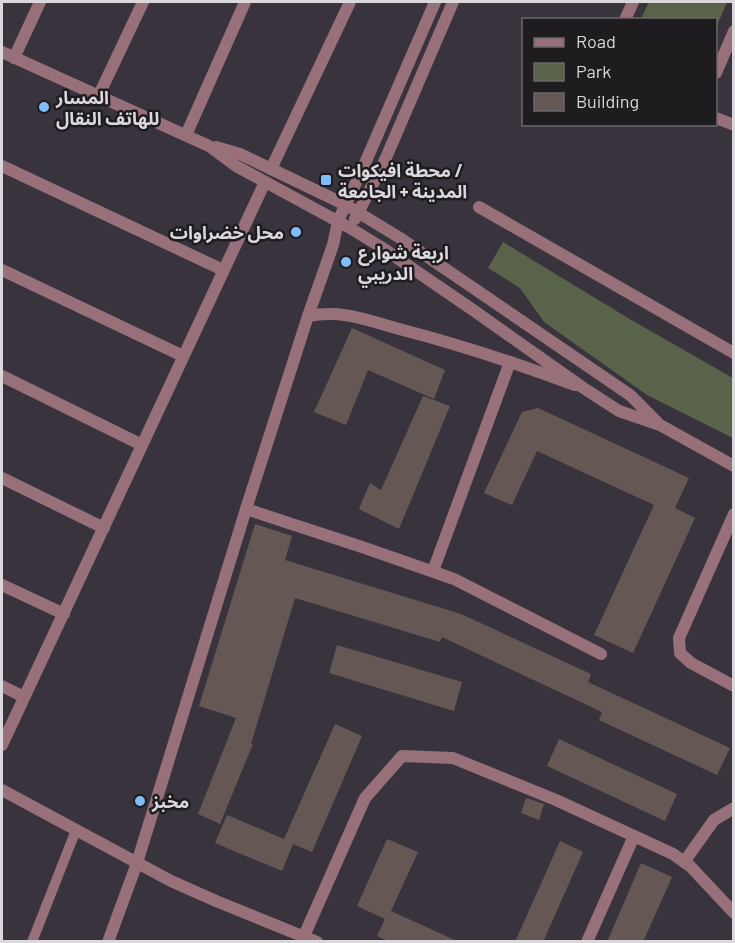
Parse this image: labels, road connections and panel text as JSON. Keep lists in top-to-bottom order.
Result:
{
  "places": {
    "other": [
      "المسار للهاتف النقال",
      "محل خضراوات",
      "اربعة شوارع الدريبي",
      "مخبز"
    ],
    "transit": ["محطة افيكوات / المدينة + الجامعة"]
  },
  "legend": ["Road", "Park", "Building"]
}
